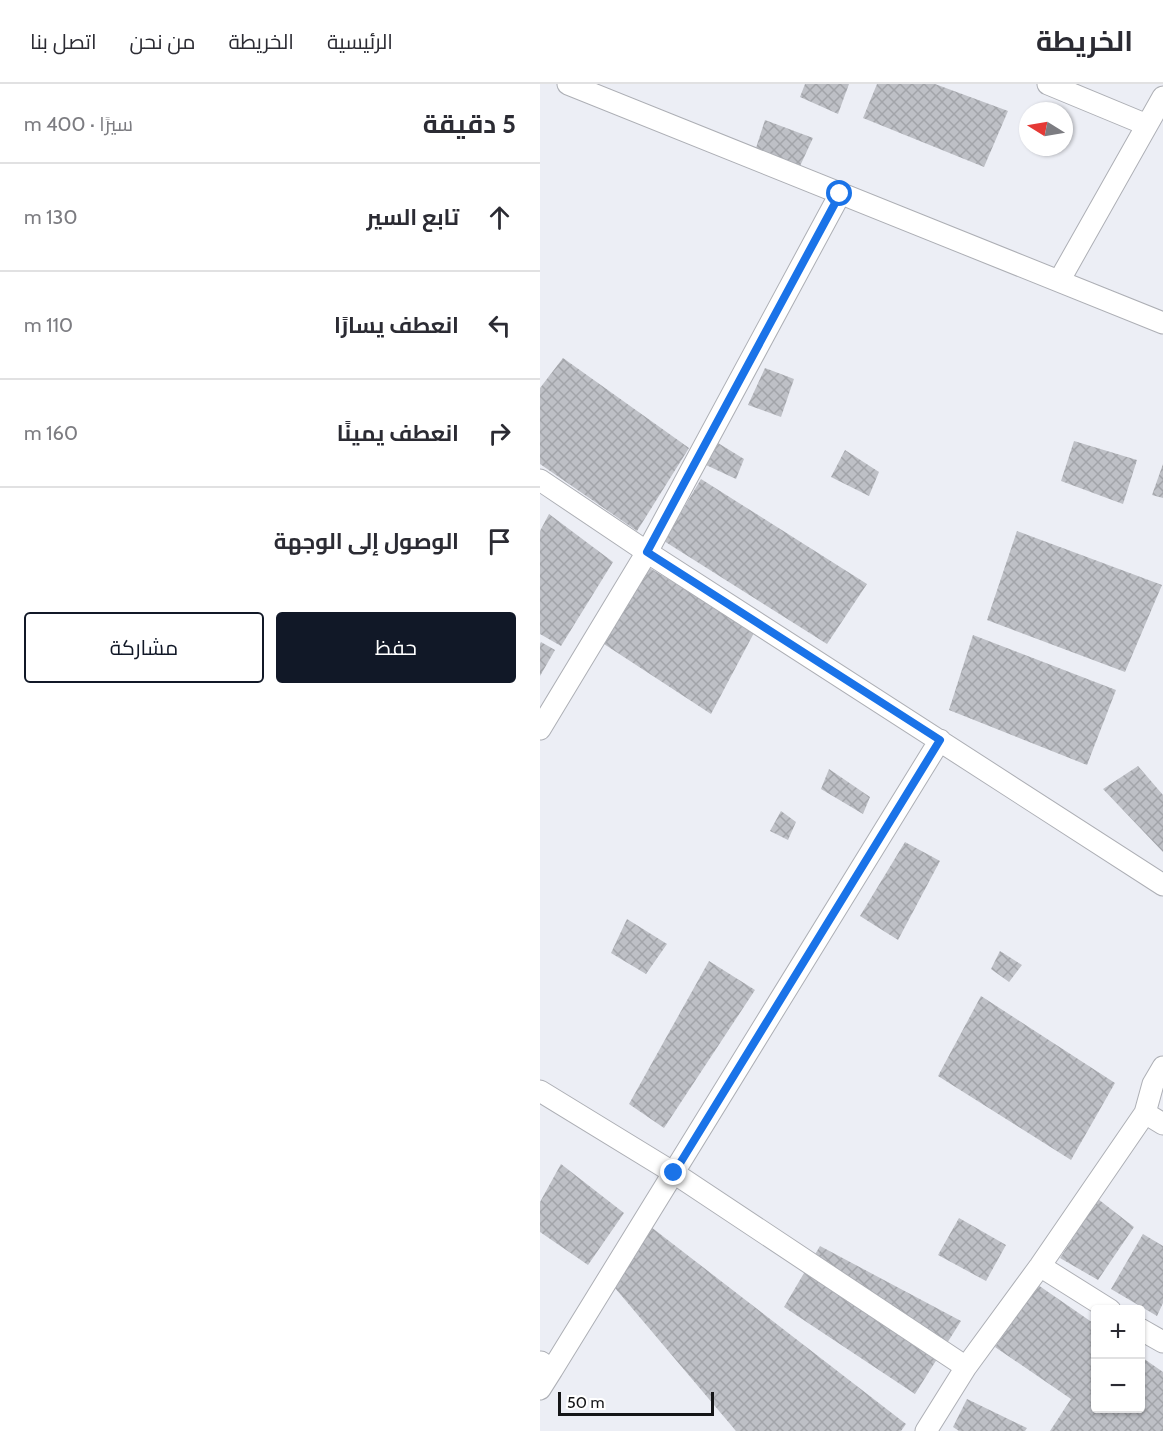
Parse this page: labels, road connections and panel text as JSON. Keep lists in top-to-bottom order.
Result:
{
  "scale_bar": "50 m",
  "north": "left",
  "page": {
    "header": "الخريطة",
    "nav": [
      "الرئيسية",
      "الخريطة",
      "من نحن",
      "اتصل بنا"
    ],
    "heading": ["5 دقيقة", "سيرًا · 400 m"],
    "list": [
      ["تابع السير", "130 m"],
      ["انعطف يسارًا", "110 m"],
      ["انعطف يمينًا", "160 m"],
      "الوصول إلى الوجهة"
    ],
    "buttons": ["حفظ", "مشاركة"],
    "map_buttons": ["+", "−"],
    "scale": "50 m"
  }
}
